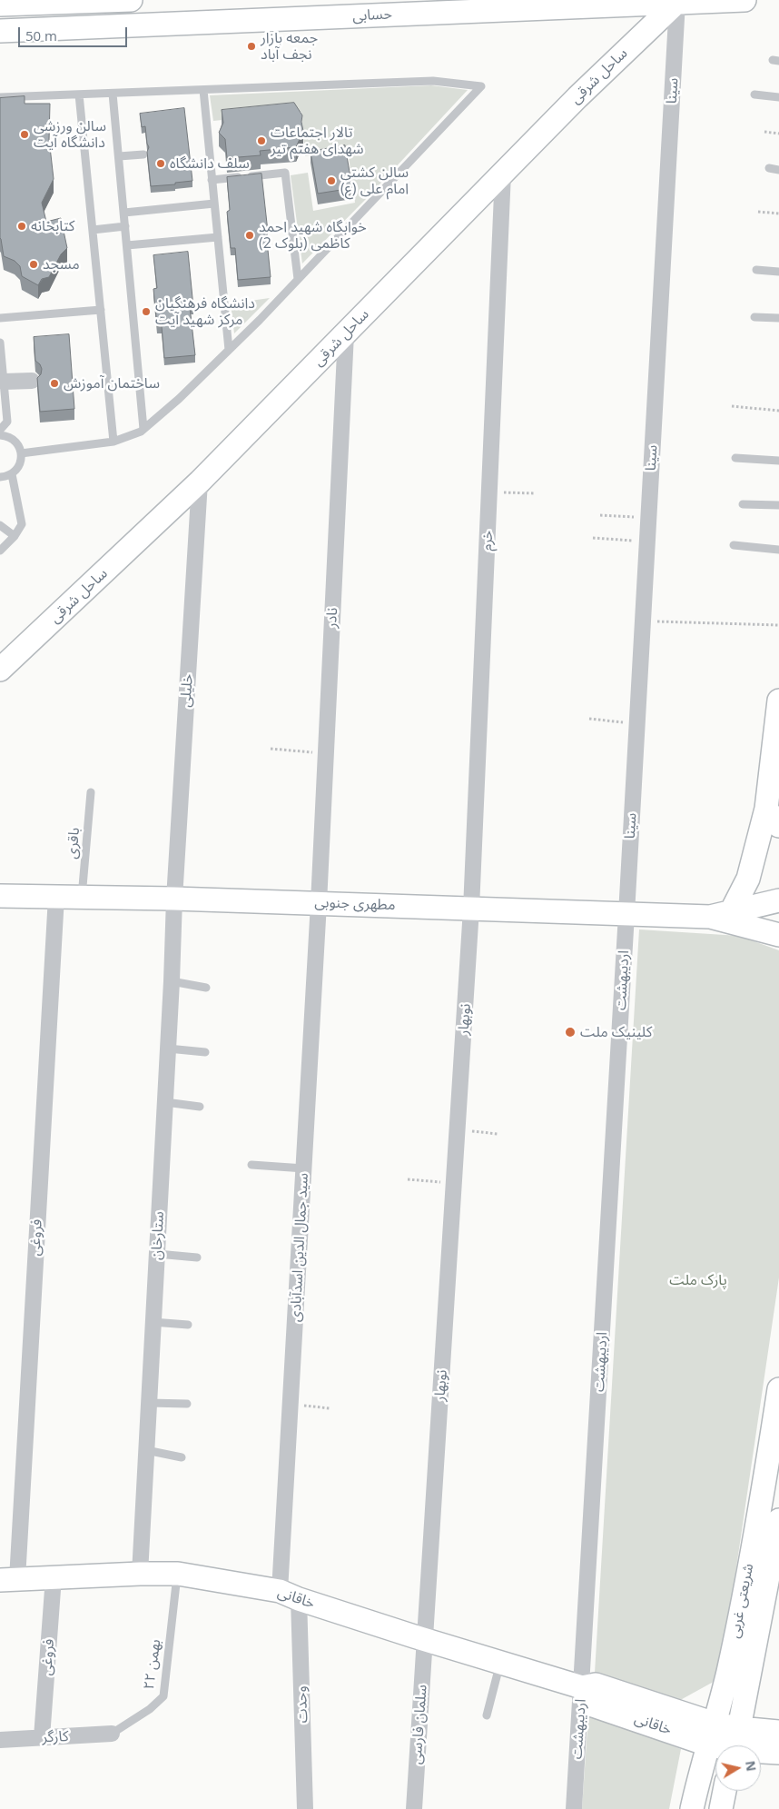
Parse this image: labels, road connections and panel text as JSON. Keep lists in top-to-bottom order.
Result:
{
  "streets": {
    "street": [
      "حسابی",
      "ساحل شرقی",
      "سینا",
      "خرم",
      "نادر",
      "خلیلی",
      "مطهری جنوبی",
      "اردیبهشت",
      "نوبهار",
      "ستارخان",
      "فروغی",
      "سید جمال الدین اسدآبادی",
      "خاقانی",
      "شریعتی غربی",
      "وحدت",
      "سلمان فارسی",
      "کارگر"
    ],
    "lane": ["باقری", "۲۲ بهمن"]
  },
  "crossings": [
    ["حسابی", "ساحل شرقی"],
    ["حسابی", "سینا"],
    ["ساحل شرقی", "سینا"],
    ["ساحل شرقی", "خرم"],
    ["ساحل شرقی", "نادر"],
    ["ساحل شرقی", "خلیلی"],
    ["سینا", "مطهری جنوبی"],
    ["سینا", "اردیبهشت"],
    ["خرم", "مطهری جنوبی"],
    ["خرم", "نوبهار"],
    ["نادر", "مطهری جنوبی"],
    ["نادر", "سید جمال الدین اسدآبادی"],
    ["خلیلی", "مطهری جنوبی"],
    ["خلیلی", "ستارخان"],
    ["باقری", "مطهری جنوبی"],
    ["مطهری جنوبی", "اردیبهشت"],
    ["مطهری جنوبی", "نوبهار"],
    ["مطهری جنوبی", "ستارخان"],
    ["مطهری جنوبی", "فروغی"],
    ["مطهری جنوبی", "سید جمال الدین اسدآبادی"],
    ["اردیبهشت", "خاقانی"],
    ["نوبهار", "خاقانی"],
    ["نوبهار", "سلمان فارسی"],
    ["ستارخان", "خاقانی"],
    ["فروغی", "خاقانی"],
    ["فروغی", "کارگر"],
    ["سید جمال الدین اسدآبادی", "خاقانی"],
    ["سید جمال الدین اسدآبادی", "وحدت"],
    ["خاقانی", "شریعتی غربی"],
    ["خاقانی", "۲۲ بهمن"],
    ["خاقانی", "وحدت"],
    ["خاقانی", "سلمان فارسی"],
    ["۲۲ بهمن", "کارگر"]
  ],
  "parks": ["پارک ملت"],
  "places": [
    "جمعه بازار نجف آباد",
    "سالن ورزشی دانشگاه آیت",
    "تالار اجتماعات شهدای هفتم تیر",
    "سلف دانشگاه",
    "سالن کشتی امام علی (ع)",
    "کتابخانه",
    "خوابگاه شهید احمد کاظمی (بلوک 2)",
    "مسجد",
    "دانشگاه فرهنگیان مرکز شهید آیت",
    "ساختمان آموزش",
    "کلینیک ملت"
  ],
  "scale_bar": "50 m",
  "north": "right"
}
